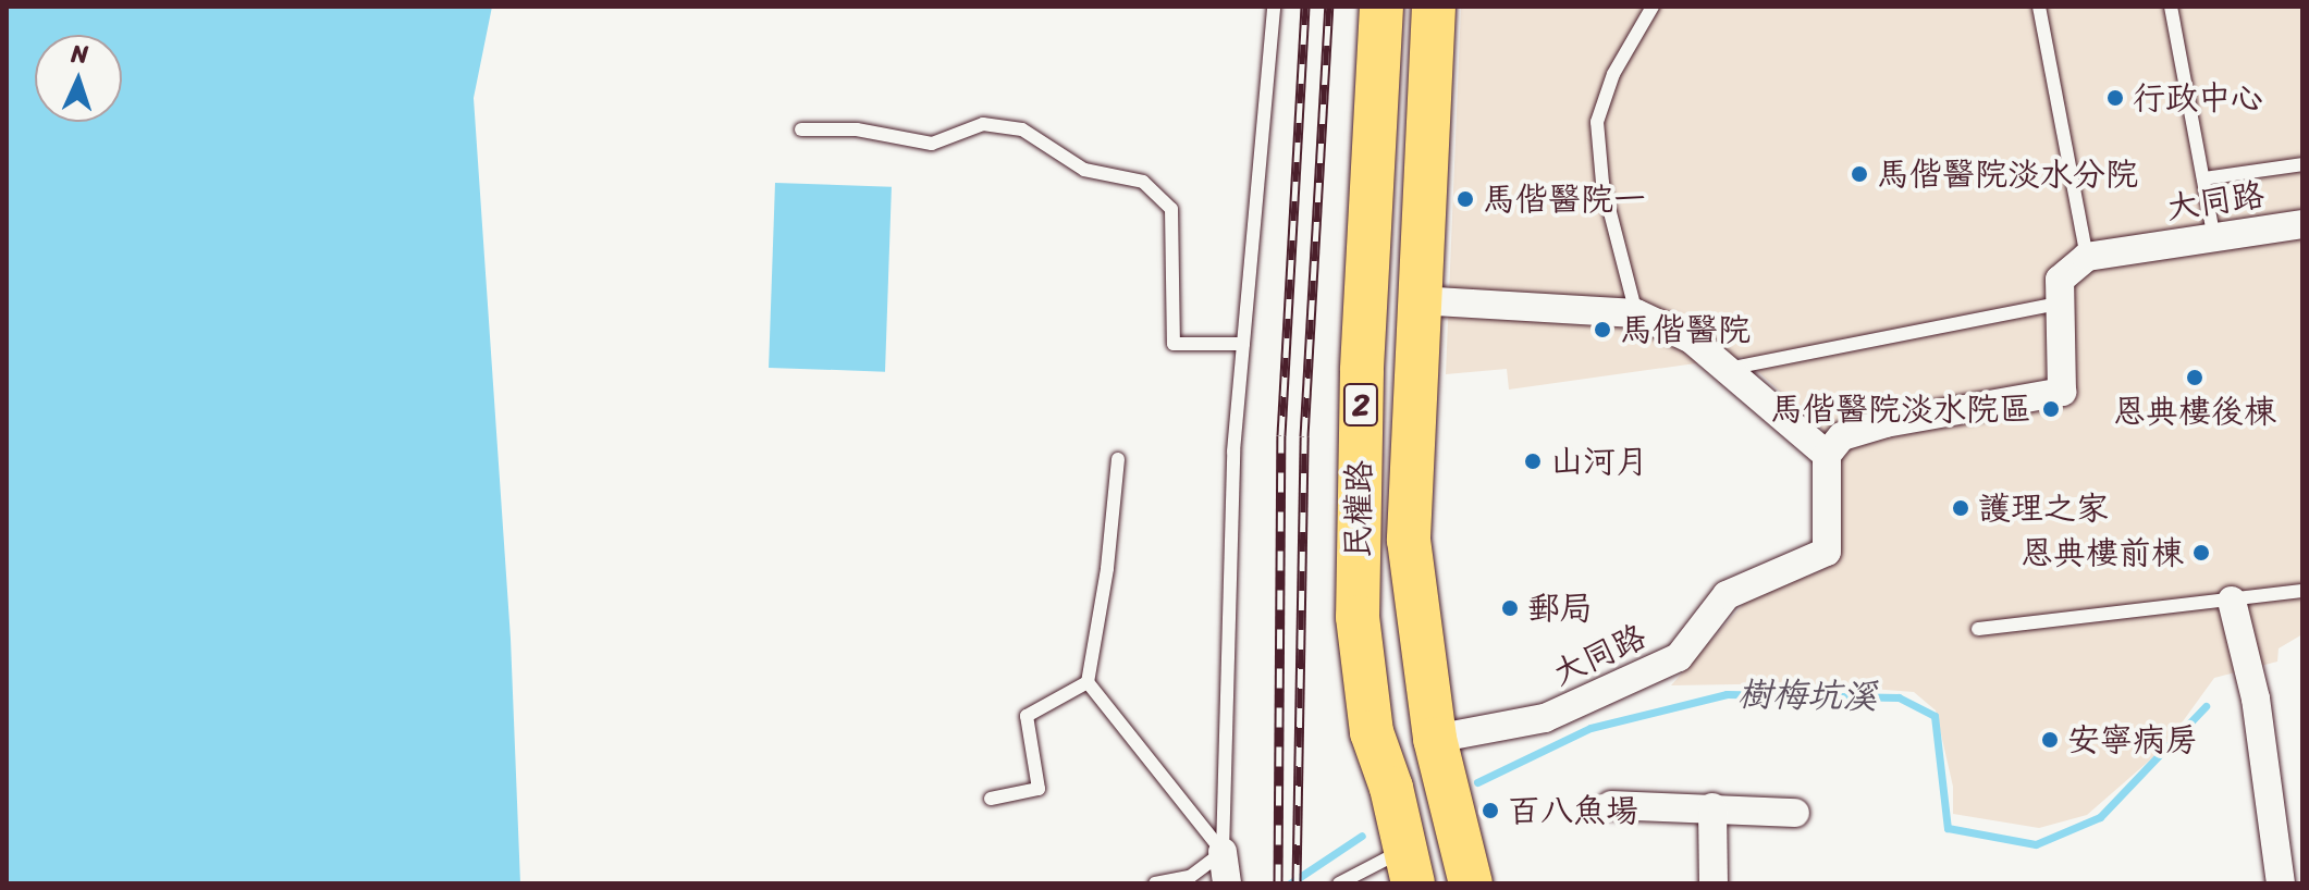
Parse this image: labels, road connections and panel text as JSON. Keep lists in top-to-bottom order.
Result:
{
  "streets": {
    "main road": ["2", "民權路"],
    "street": ["大同路"]
  },
  "crossings": [
    ["大同路", "民權路"]
  ],
  "water": ["樹梅坑溪"],
  "places": [
    "行政中心",
    "馬偕醫院淡水分院",
    "馬偕醫院一",
    "馬偕醫院",
    "恩典樓後棟",
    "馬偕醫院淡水院區",
    "山河月",
    "護理之家",
    "恩典樓前棟",
    "郵局",
    "安寧病房",
    "百八魚場"
  ],
  "north": "top"
}
